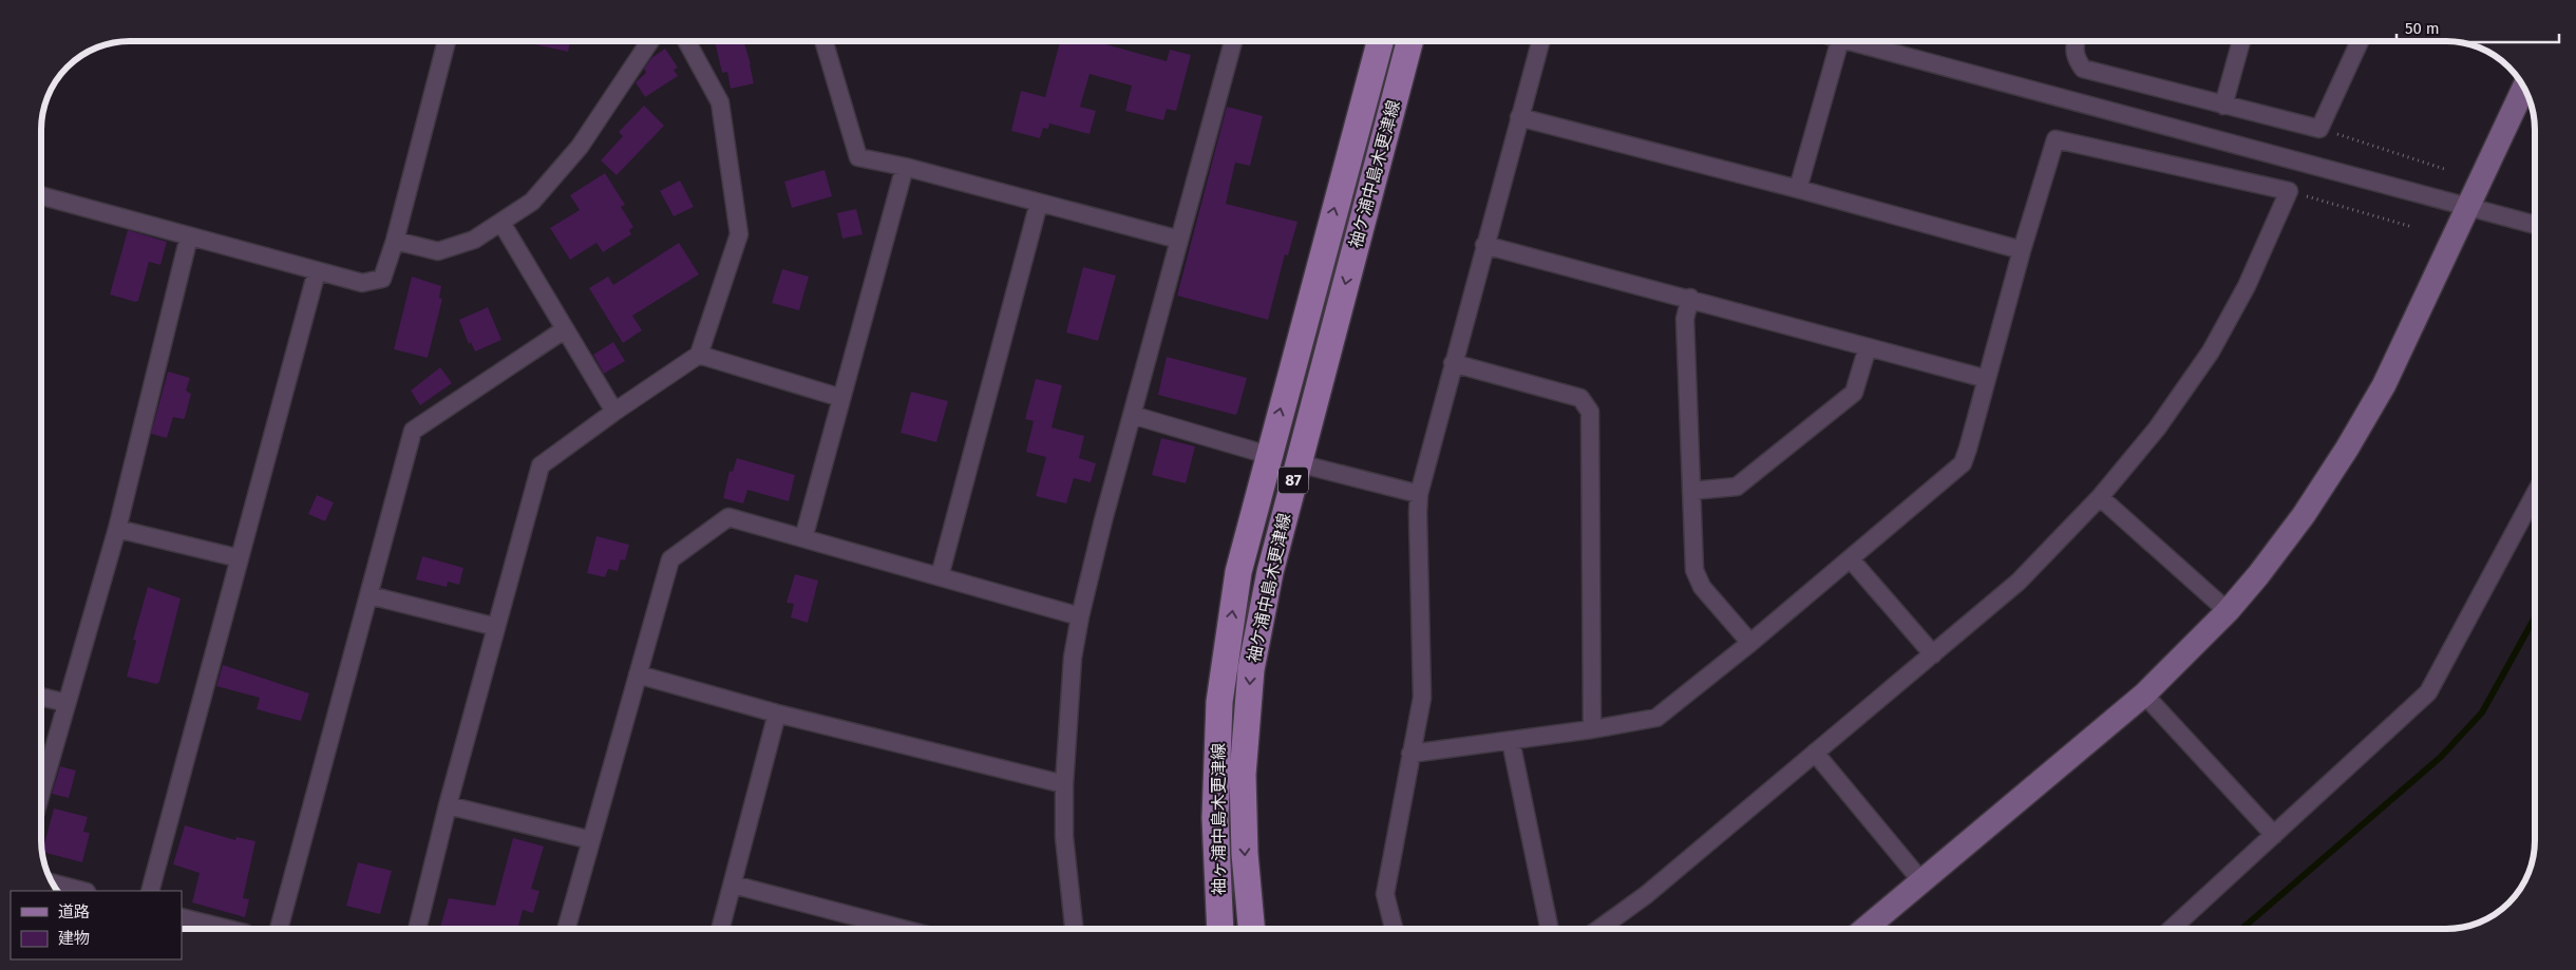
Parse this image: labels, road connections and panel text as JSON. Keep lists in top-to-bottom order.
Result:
{
  "streets": {
    "main road": ["袖ケ浦中島木更津線", "87", "袖ヶ浦中島木更津線"]
  },
  "crossings": [
    ["袖ケ浦中島木更津線", "袖ヶ浦中島木更津線"]
  ],
  "legend": ["道路", "建物"],
  "scale_bar": "50 m"
}
